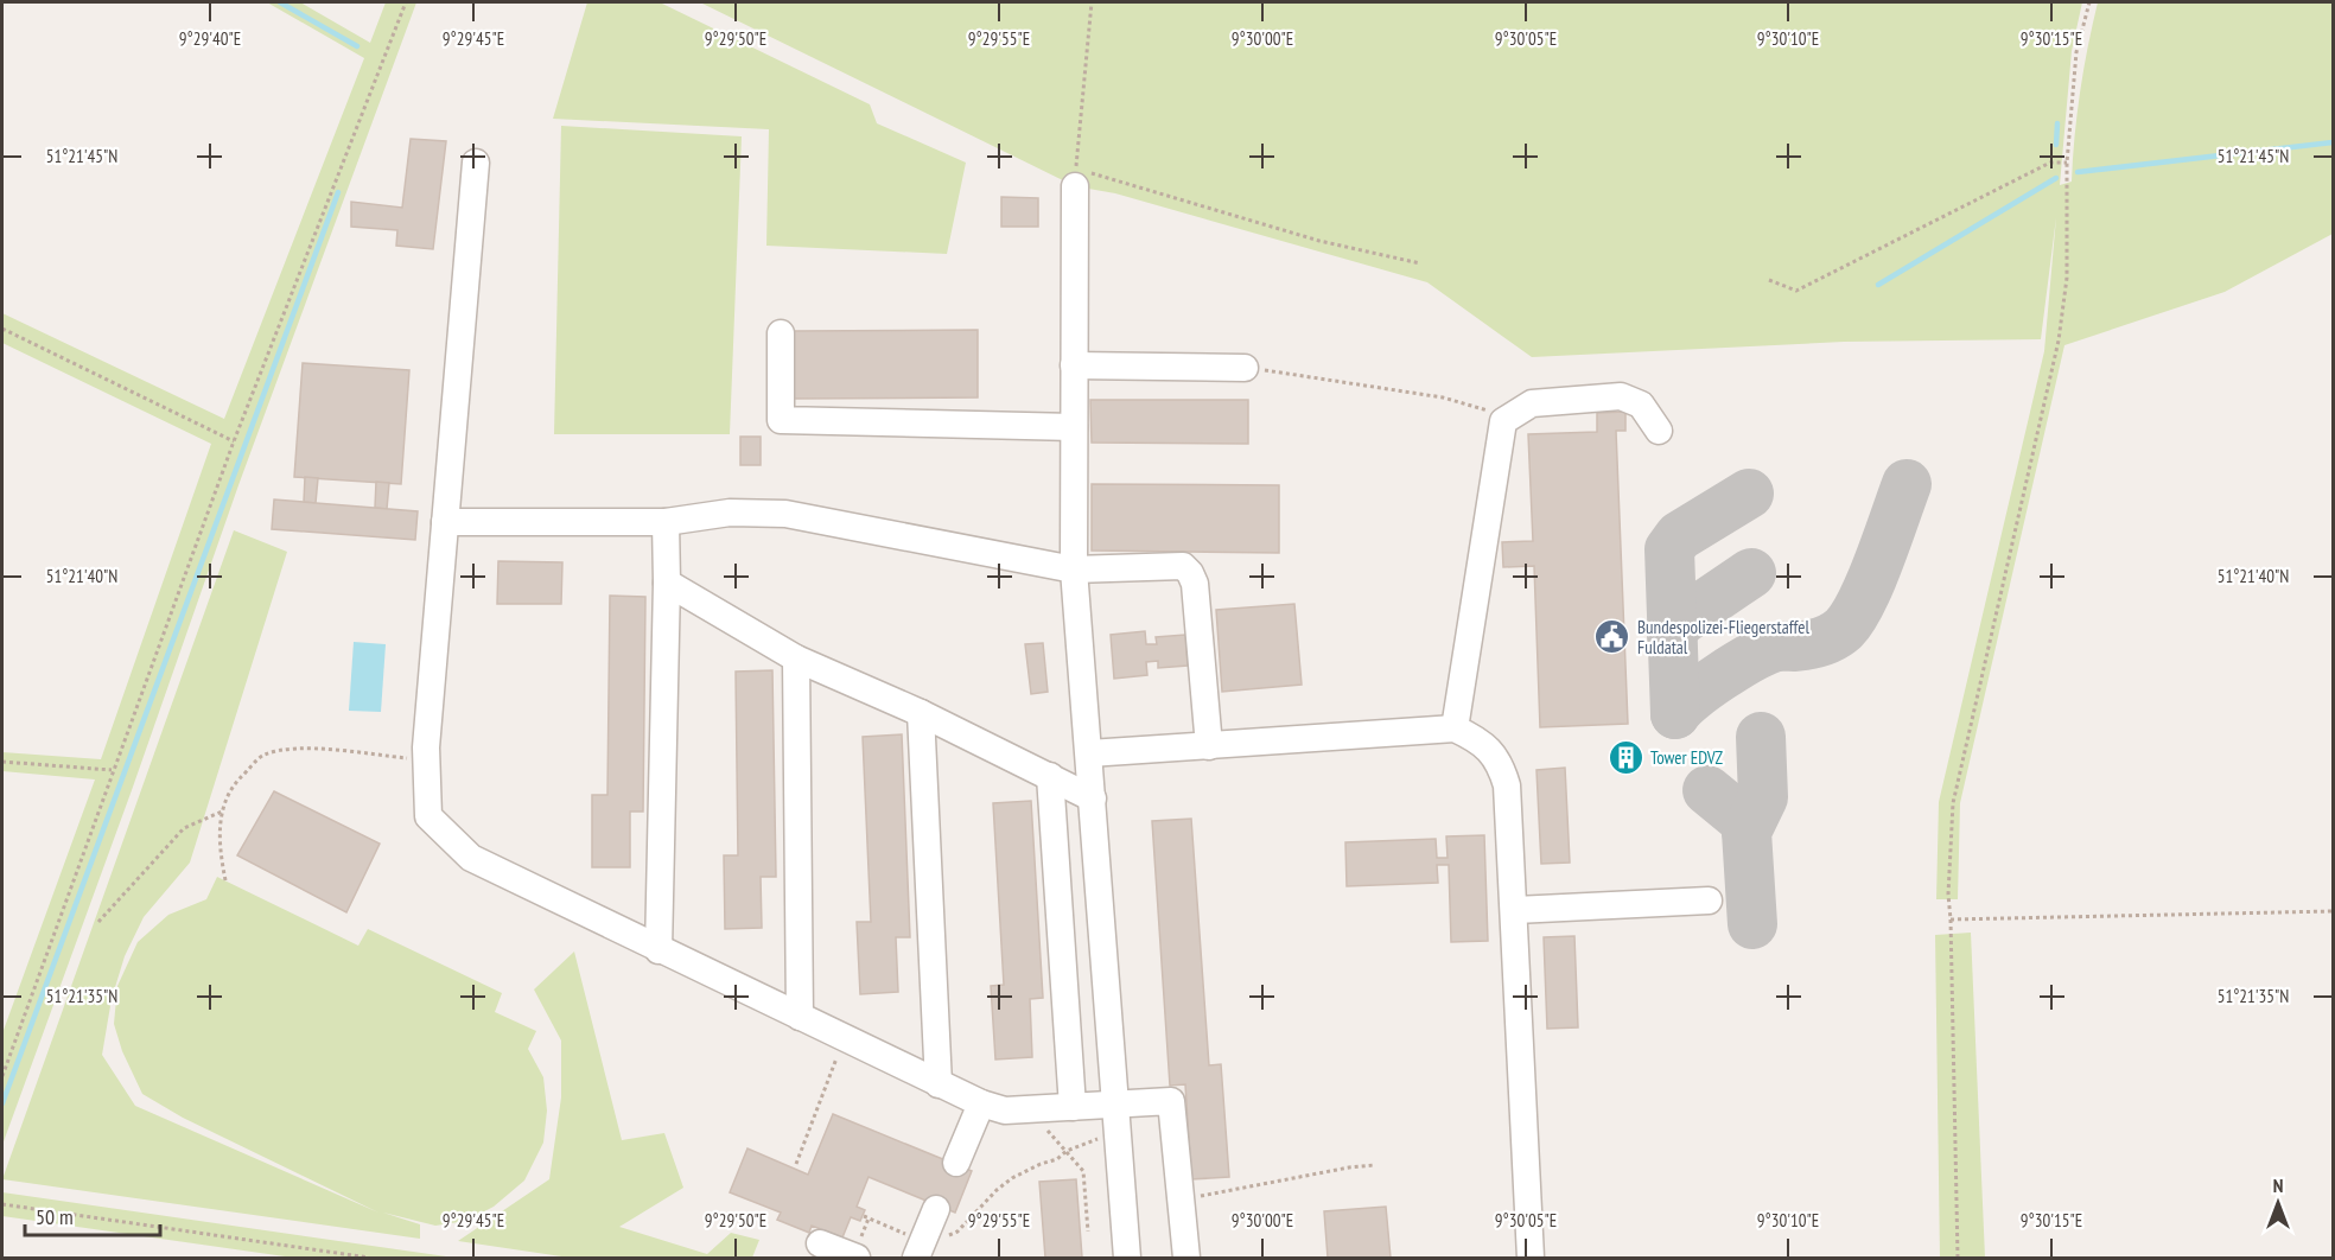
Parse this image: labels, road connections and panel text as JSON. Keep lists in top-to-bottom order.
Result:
{
  "places": {
    "public building": ["Bundespolizei-Fliegerstaffel Fuldatal"],
    "building": ["Tower EDVZ"]
  },
  "scale_bar": "50 m",
  "north": "top",
  "coordinates": [
    "9°29'40\"E",
    "9°29'45\"E",
    "9°29'50\"E",
    "9°29'55\"E",
    "9°30'00\"E",
    "9°30'05\"E",
    "9°30'10\"E",
    "9°30'15\"E",
    "51°21'45\"N",
    "51°21'40\"N",
    "51°21'35\"N"
  ]
}
